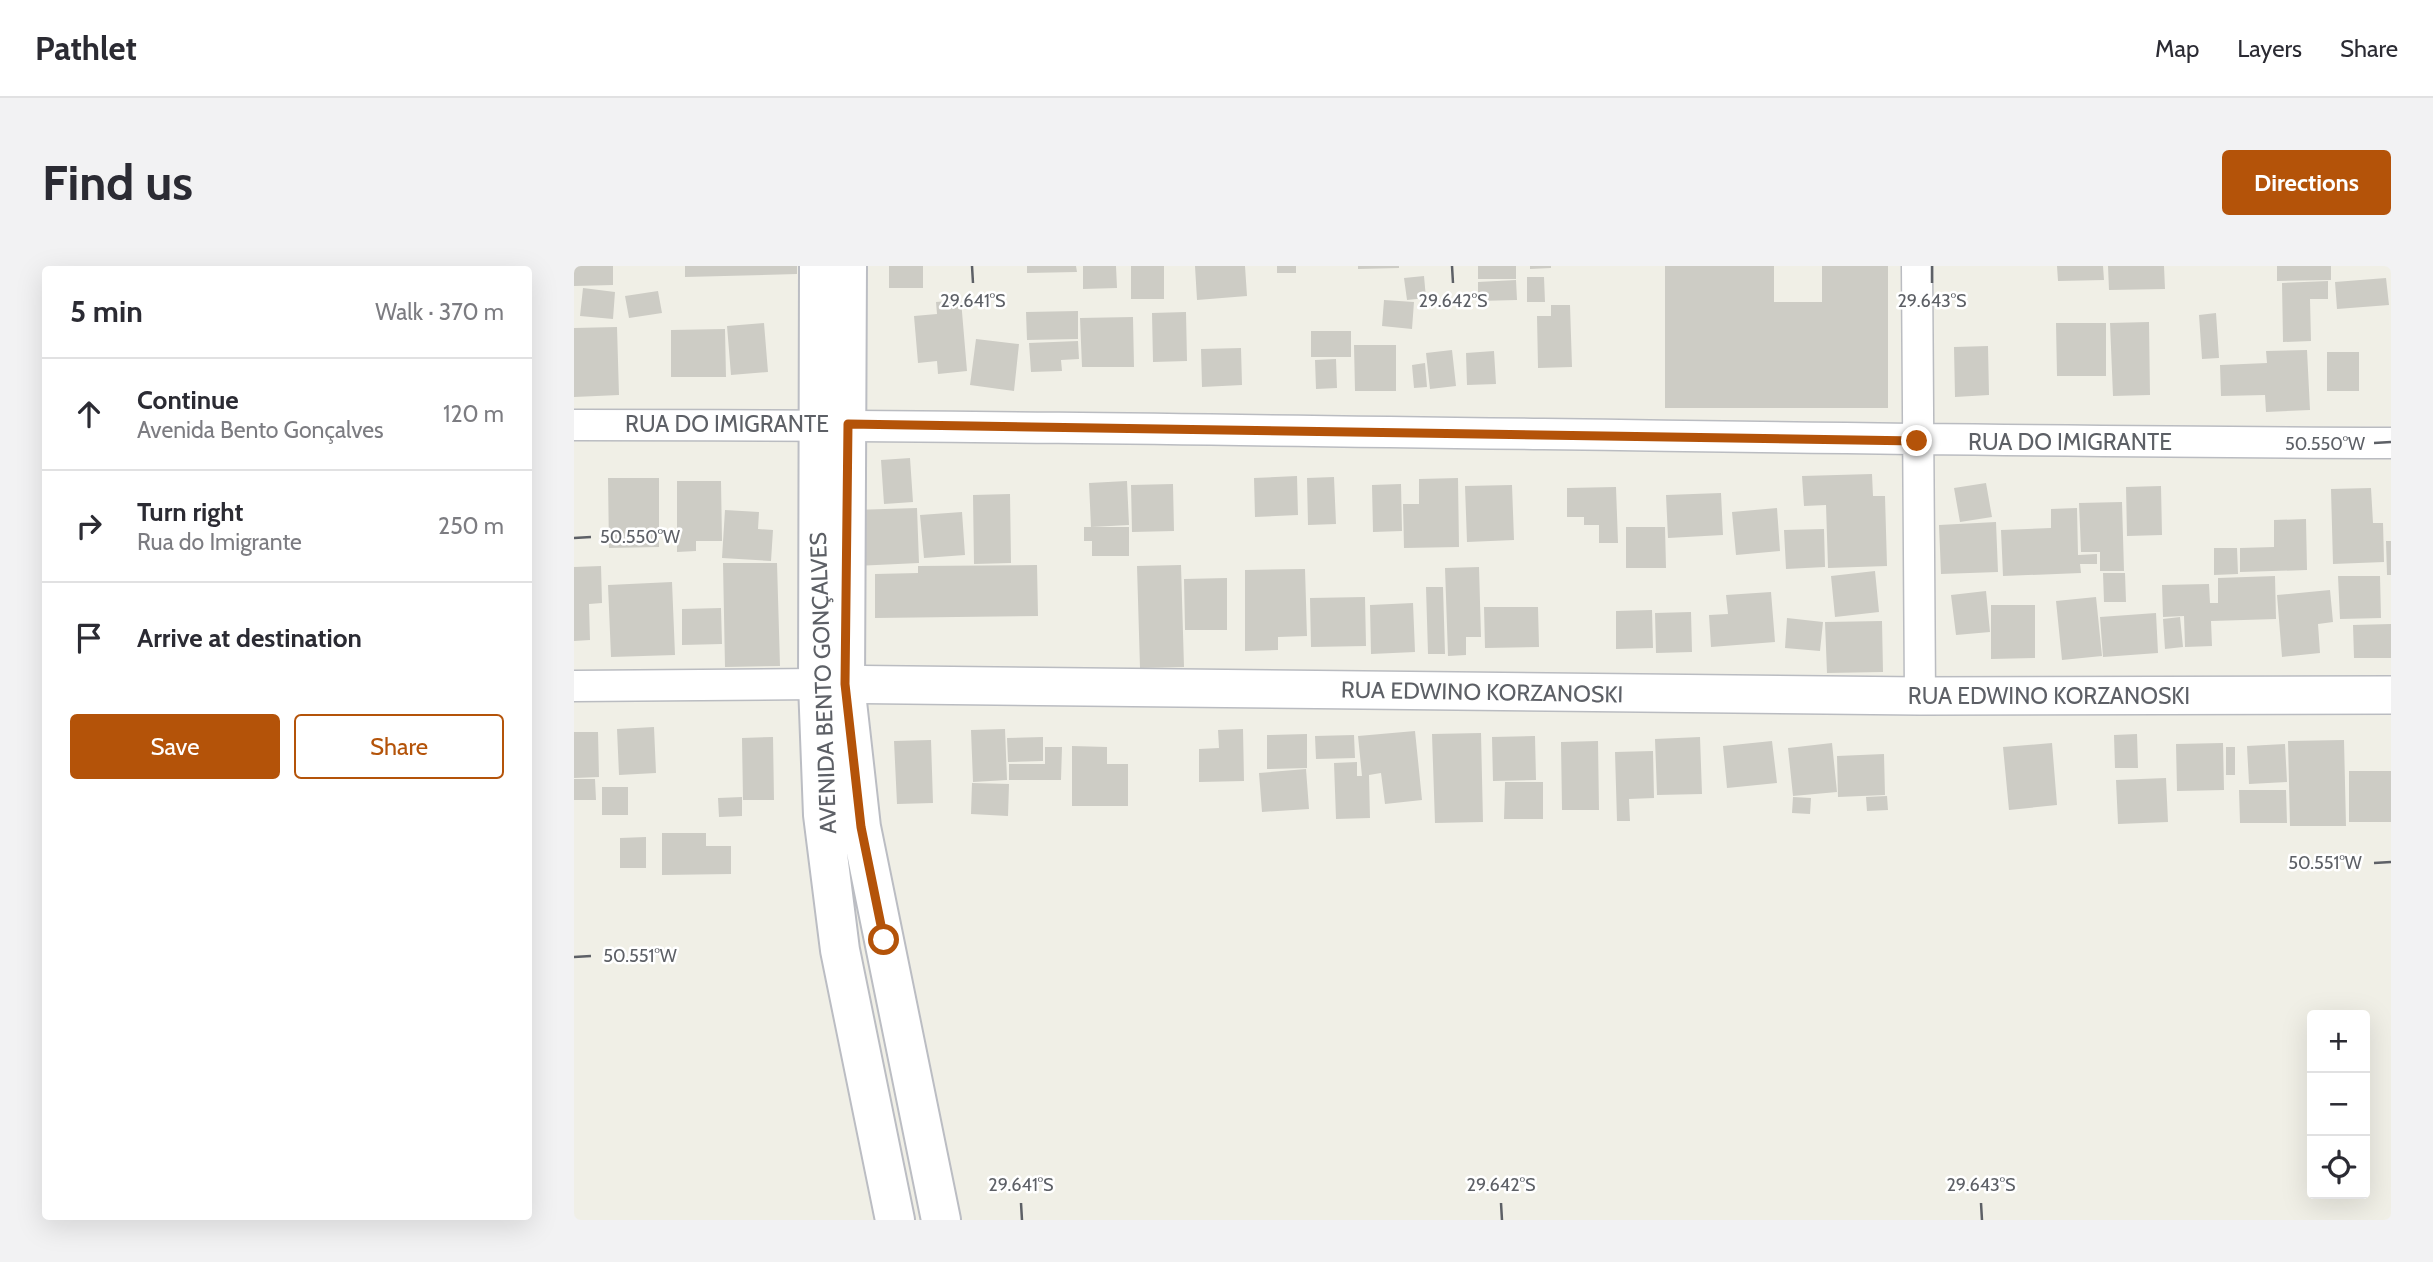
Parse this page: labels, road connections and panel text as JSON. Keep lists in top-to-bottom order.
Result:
{
  "streets": {
    "main road": ["AVENIDA BENTO GONÇALVES"],
    "street": ["RUA DO IMIGRANTE", "RUA EDWINO KORZANOSKI"]
  },
  "crossings": [
    ["RUA DO IMIGRANTE", "AVENIDA BENTO GONÇALVES"],
    ["AVENIDA BENTO GONÇALVES", "RUA EDWINO KORZANOSKI"]
  ],
  "page": {
    "header": "Pathlet",
    "nav": ["Map", "Layers", "Share"],
    "buttons": [
      "Directions",
      ["Save", "Share"]
    ],
    "title": "Find us",
    "heading": ["5 min", "Walk · 370 m"],
    "list": [
      ["Continue", "Avenida Bento Gonçalves", "120 m"],
      ["Turn right", "Rua do Imigrante", "250 m"],
      "Arrive at destination"
    ],
    "map_buttons": ["+", "−"]
  },
  "coordinates": [
    "29.641°S",
    "29.642°S",
    "29.643°S",
    "50.550°W",
    "50.551°W"
  ]
}
